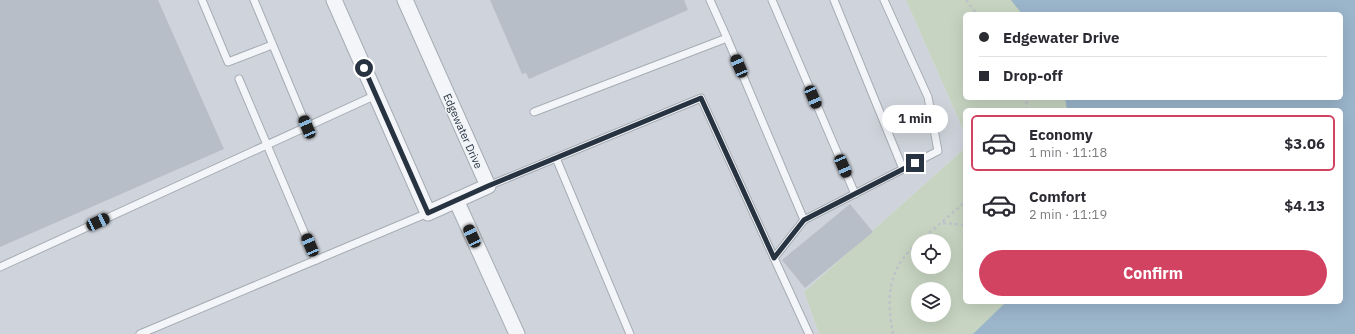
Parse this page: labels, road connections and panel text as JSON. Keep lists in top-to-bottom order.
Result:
{
  "streets": {
    "street": ["Edgewater Drive"]
  },
  "page": {
    "banner": ["Edgewater Drive", "Drop-off"],
    "bubble": "1 min",
    "list": [
      {
        "name": "Economy",
        "note": "1 min · 11:18",
        "value": "$3.06"
      },
      {
        "name": "Comfort",
        "note": "2 min · 11:19",
        "value": "$4.13"
      }
    ],
    "buttons": "Confirm"
  }
}
